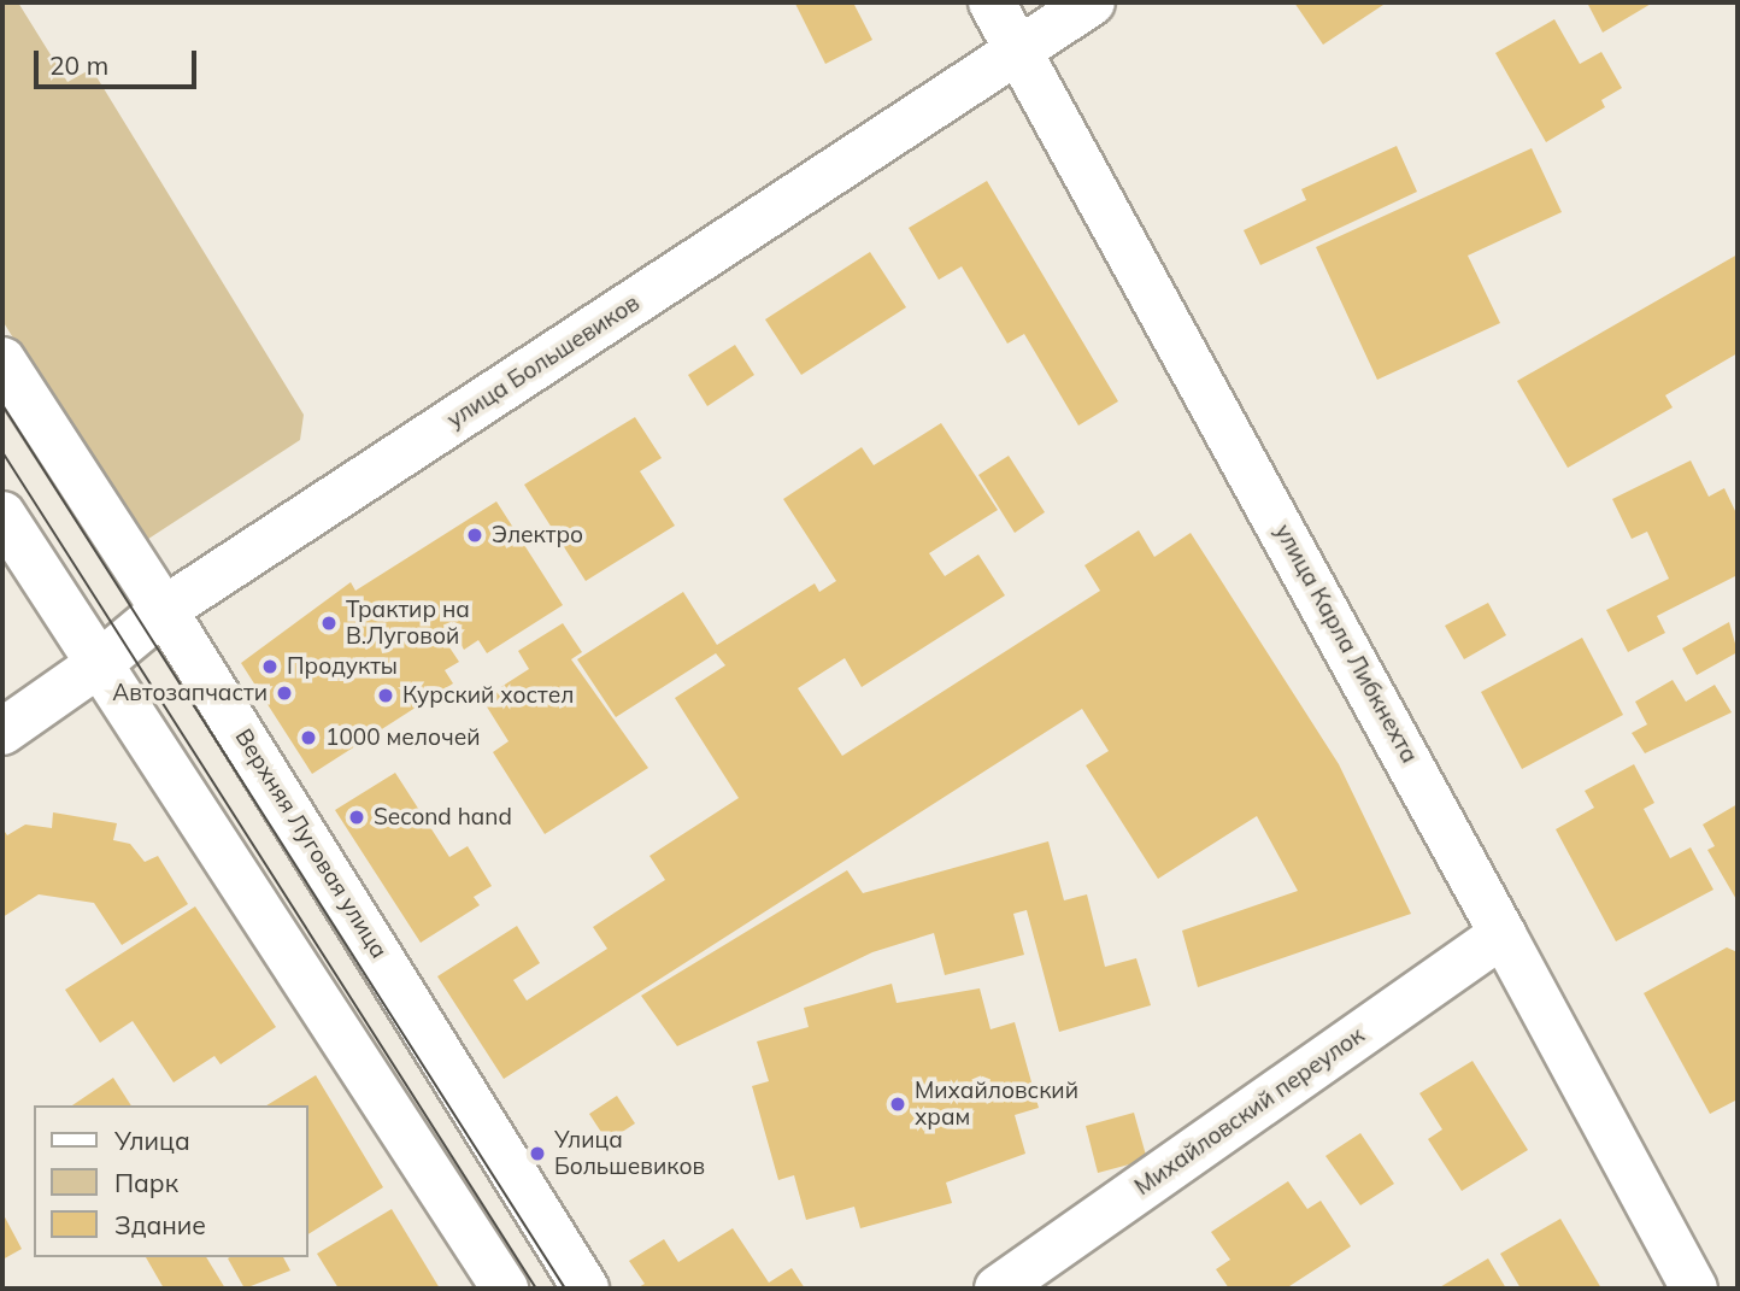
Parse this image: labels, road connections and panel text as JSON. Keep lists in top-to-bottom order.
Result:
{
  "streets": {
    "street": [
      "улица Большевиков",
      "улица Карла Либкнехта",
      "Верхняя Луговая улица",
      "Михайловский переулок"
    ]
  },
  "crossings": [
    ["улица Большевиков", "улица Карла Либкнехта"],
    ["улица Большевиков", "Верхняя Луговая улица"],
    ["улица Карла Либкнехта", "Михайловский переулок"]
  ],
  "places": [
    "Электро",
    "Трактир на В.Луговой",
    "Продукты",
    "Автозапчасти",
    "Курский хостел",
    "1000 мелочей",
    "Second hand",
    "Михайловский храм",
    "Улица Большевиков"
  ],
  "legend": ["Улица", "Парк", "Здание"],
  "scale_bar": "20 m"
}
